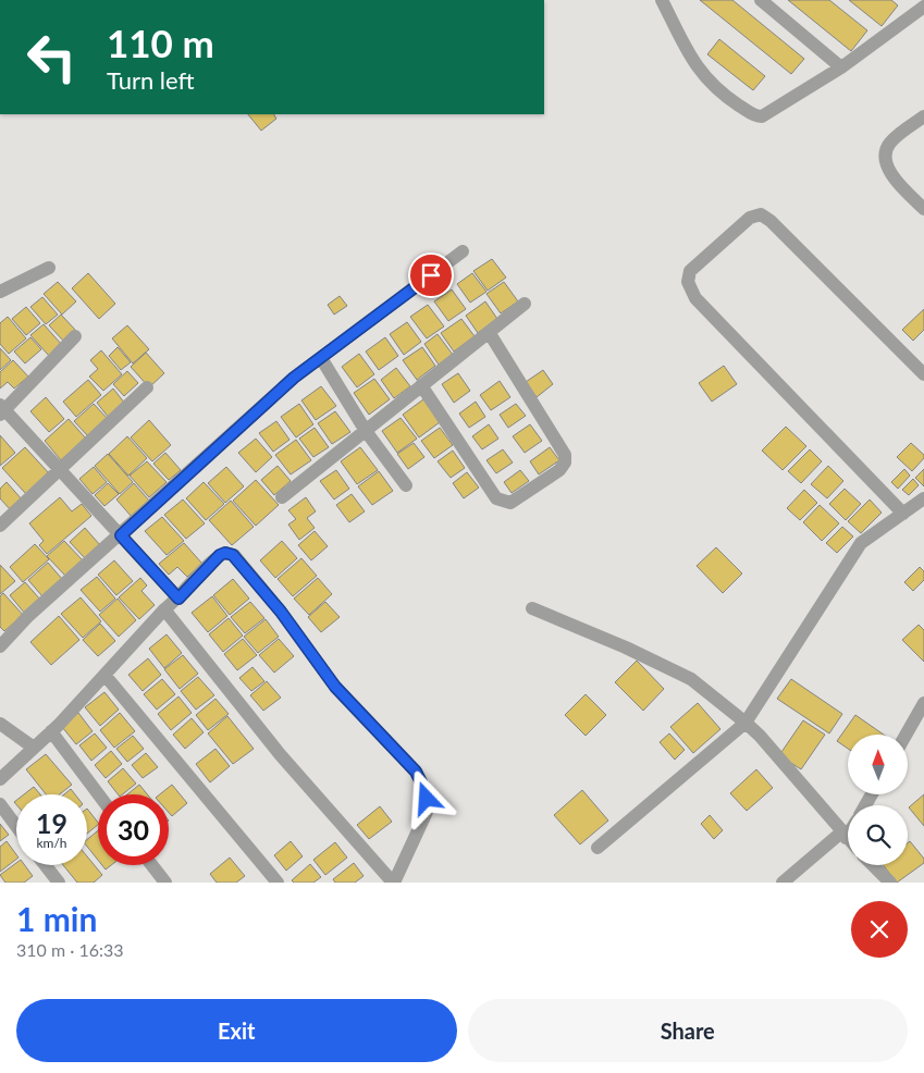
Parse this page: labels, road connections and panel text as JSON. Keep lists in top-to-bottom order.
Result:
{
  "north": "top",
  "page": {
    "turn": ["110 m", "Turn left"],
    "speed": "19 km/h",
    "limit": "30",
    "heading": ["1 min", "310 m · 16:33"],
    "buttons": ["Exit", "Share"]
  }
}
